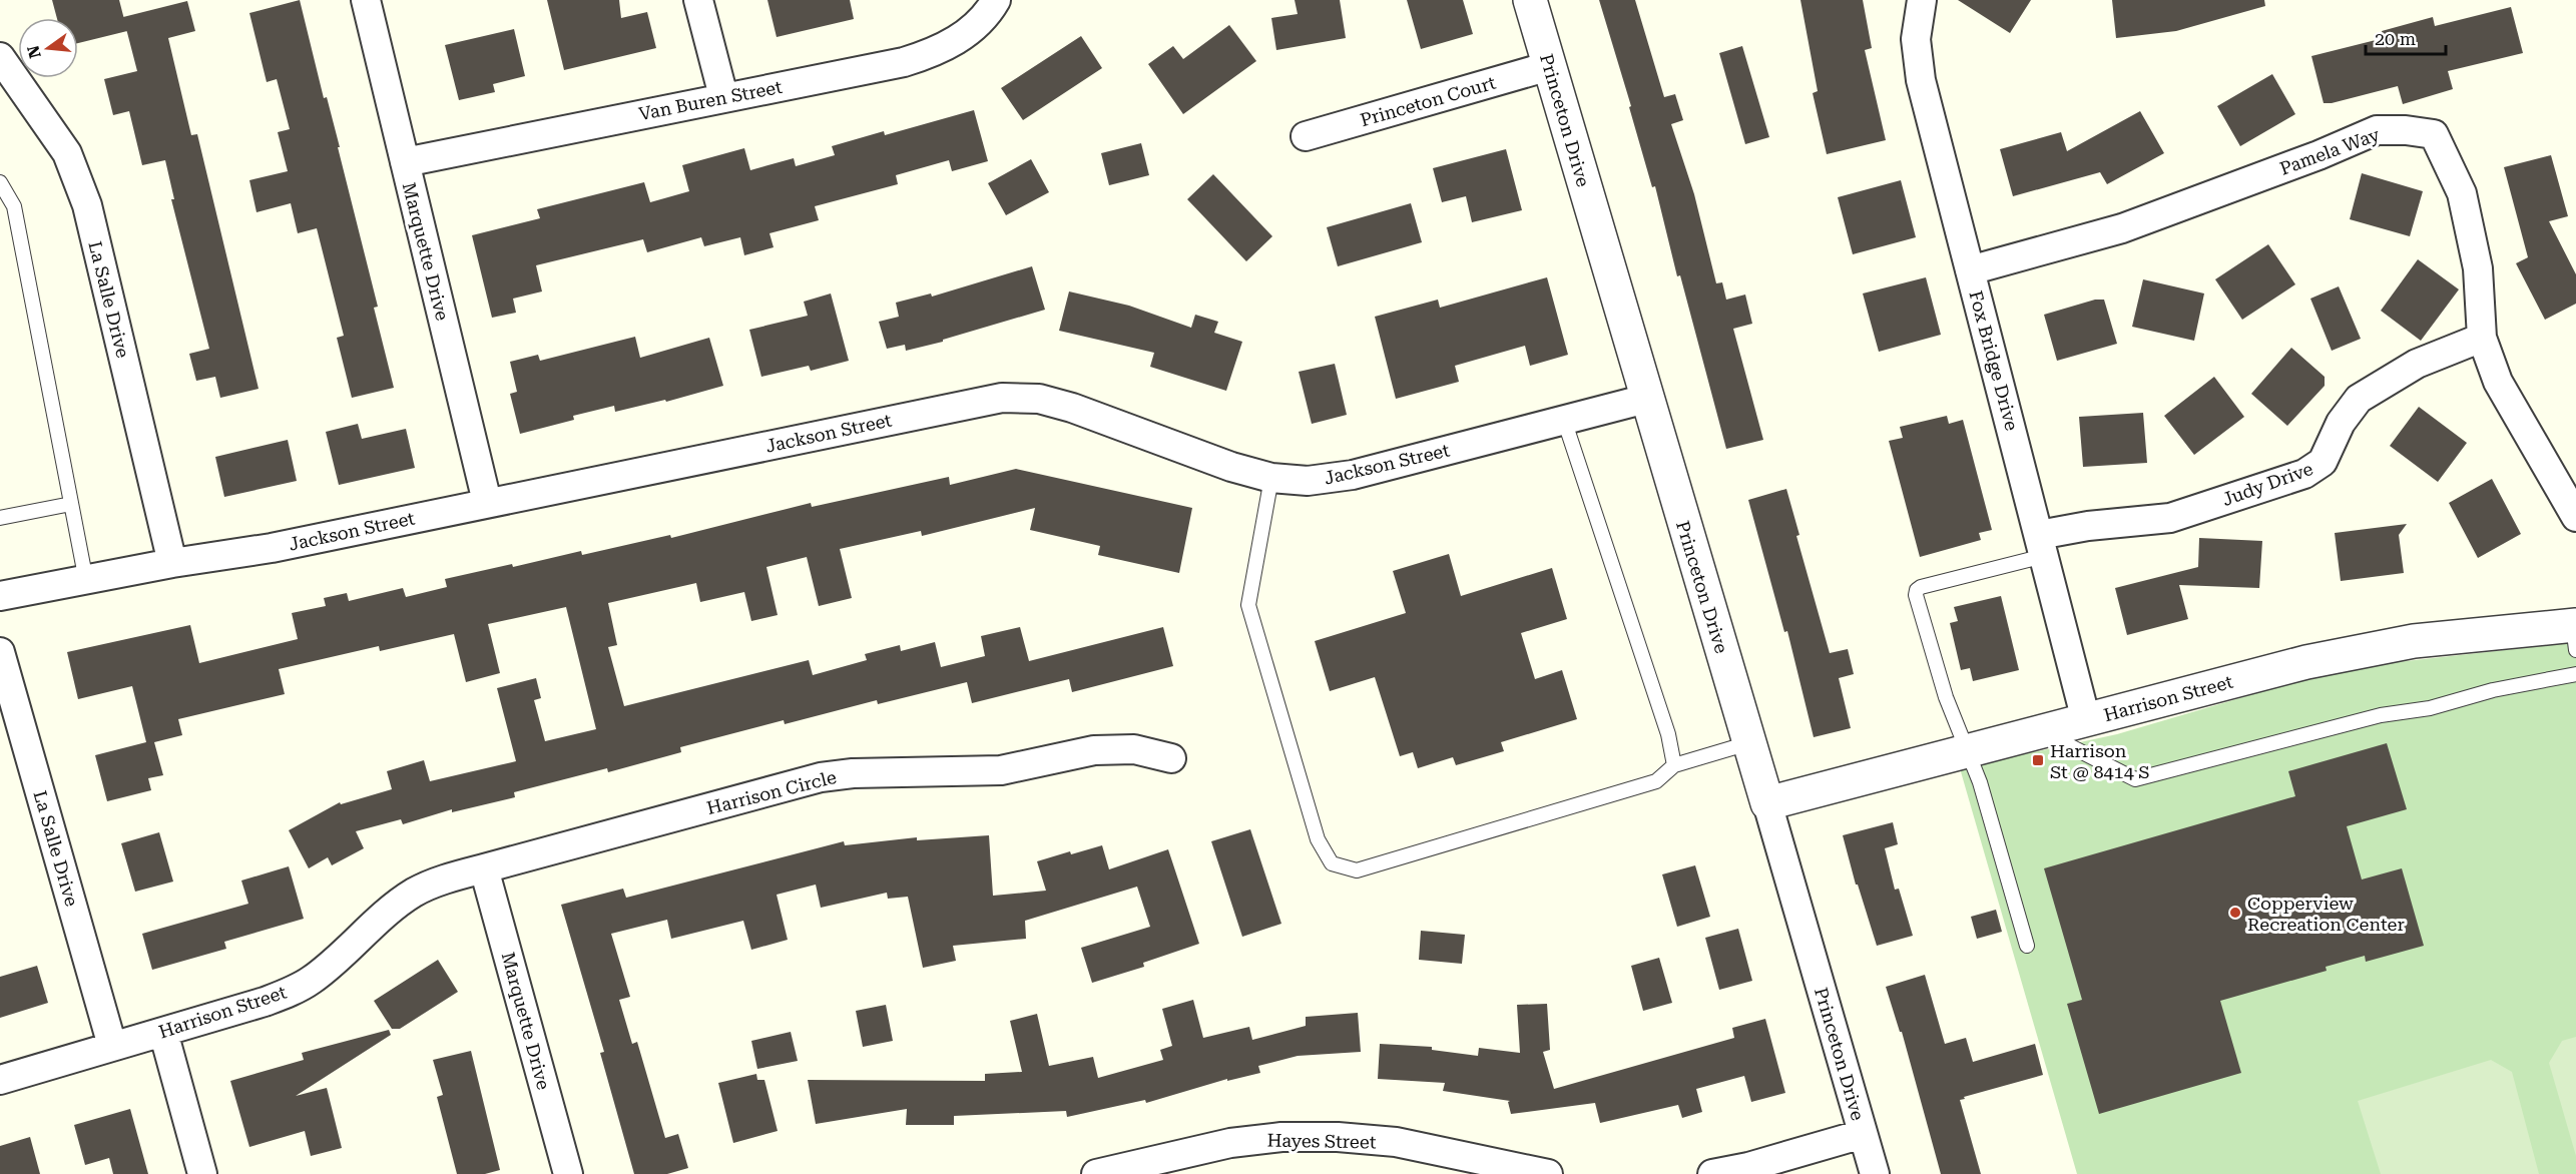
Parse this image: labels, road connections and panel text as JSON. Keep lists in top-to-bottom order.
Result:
{
  "streets": {
    "street": [
      "Van Buren Street",
      "Princeton Court",
      "Princeton Drive",
      "Pamela Way",
      "Marquette Drive",
      "La Salle Drive",
      "Fox Bridge Drive",
      "Jackson Street",
      "Judy Drive",
      "Harrison Street",
      "Harrison Circle",
      "Hayes Street"
    ]
  },
  "crossings": [
    ["Van Buren Street", "Marquette Drive"],
    ["Princeton Court", "Princeton Drive"],
    ["Princeton Drive", "Jackson Street"],
    ["Princeton Drive", "Harrison Street"],
    ["Pamela Way", "Fox Bridge Drive"],
    ["Pamela Way", "Judy Drive"],
    ["Marquette Drive", "Jackson Street"],
    ["Marquette Drive", "Harrison Street"],
    ["Marquette Drive", "Harrison Circle"],
    ["La Salle Drive", "Jackson Street"],
    ["La Salle Drive", "Harrison Street"],
    ["Fox Bridge Drive", "Judy Drive"],
    ["Fox Bridge Drive", "Harrison Street"],
    ["Harrison Street", "Harrison Circle"]
  ],
  "places": {
    "transit": ["Harrison St @ 8414 S"],
    "other": ["Copperview Recreation Center"]
  },
  "scale_bar": "20 m",
  "north": "left"
}
